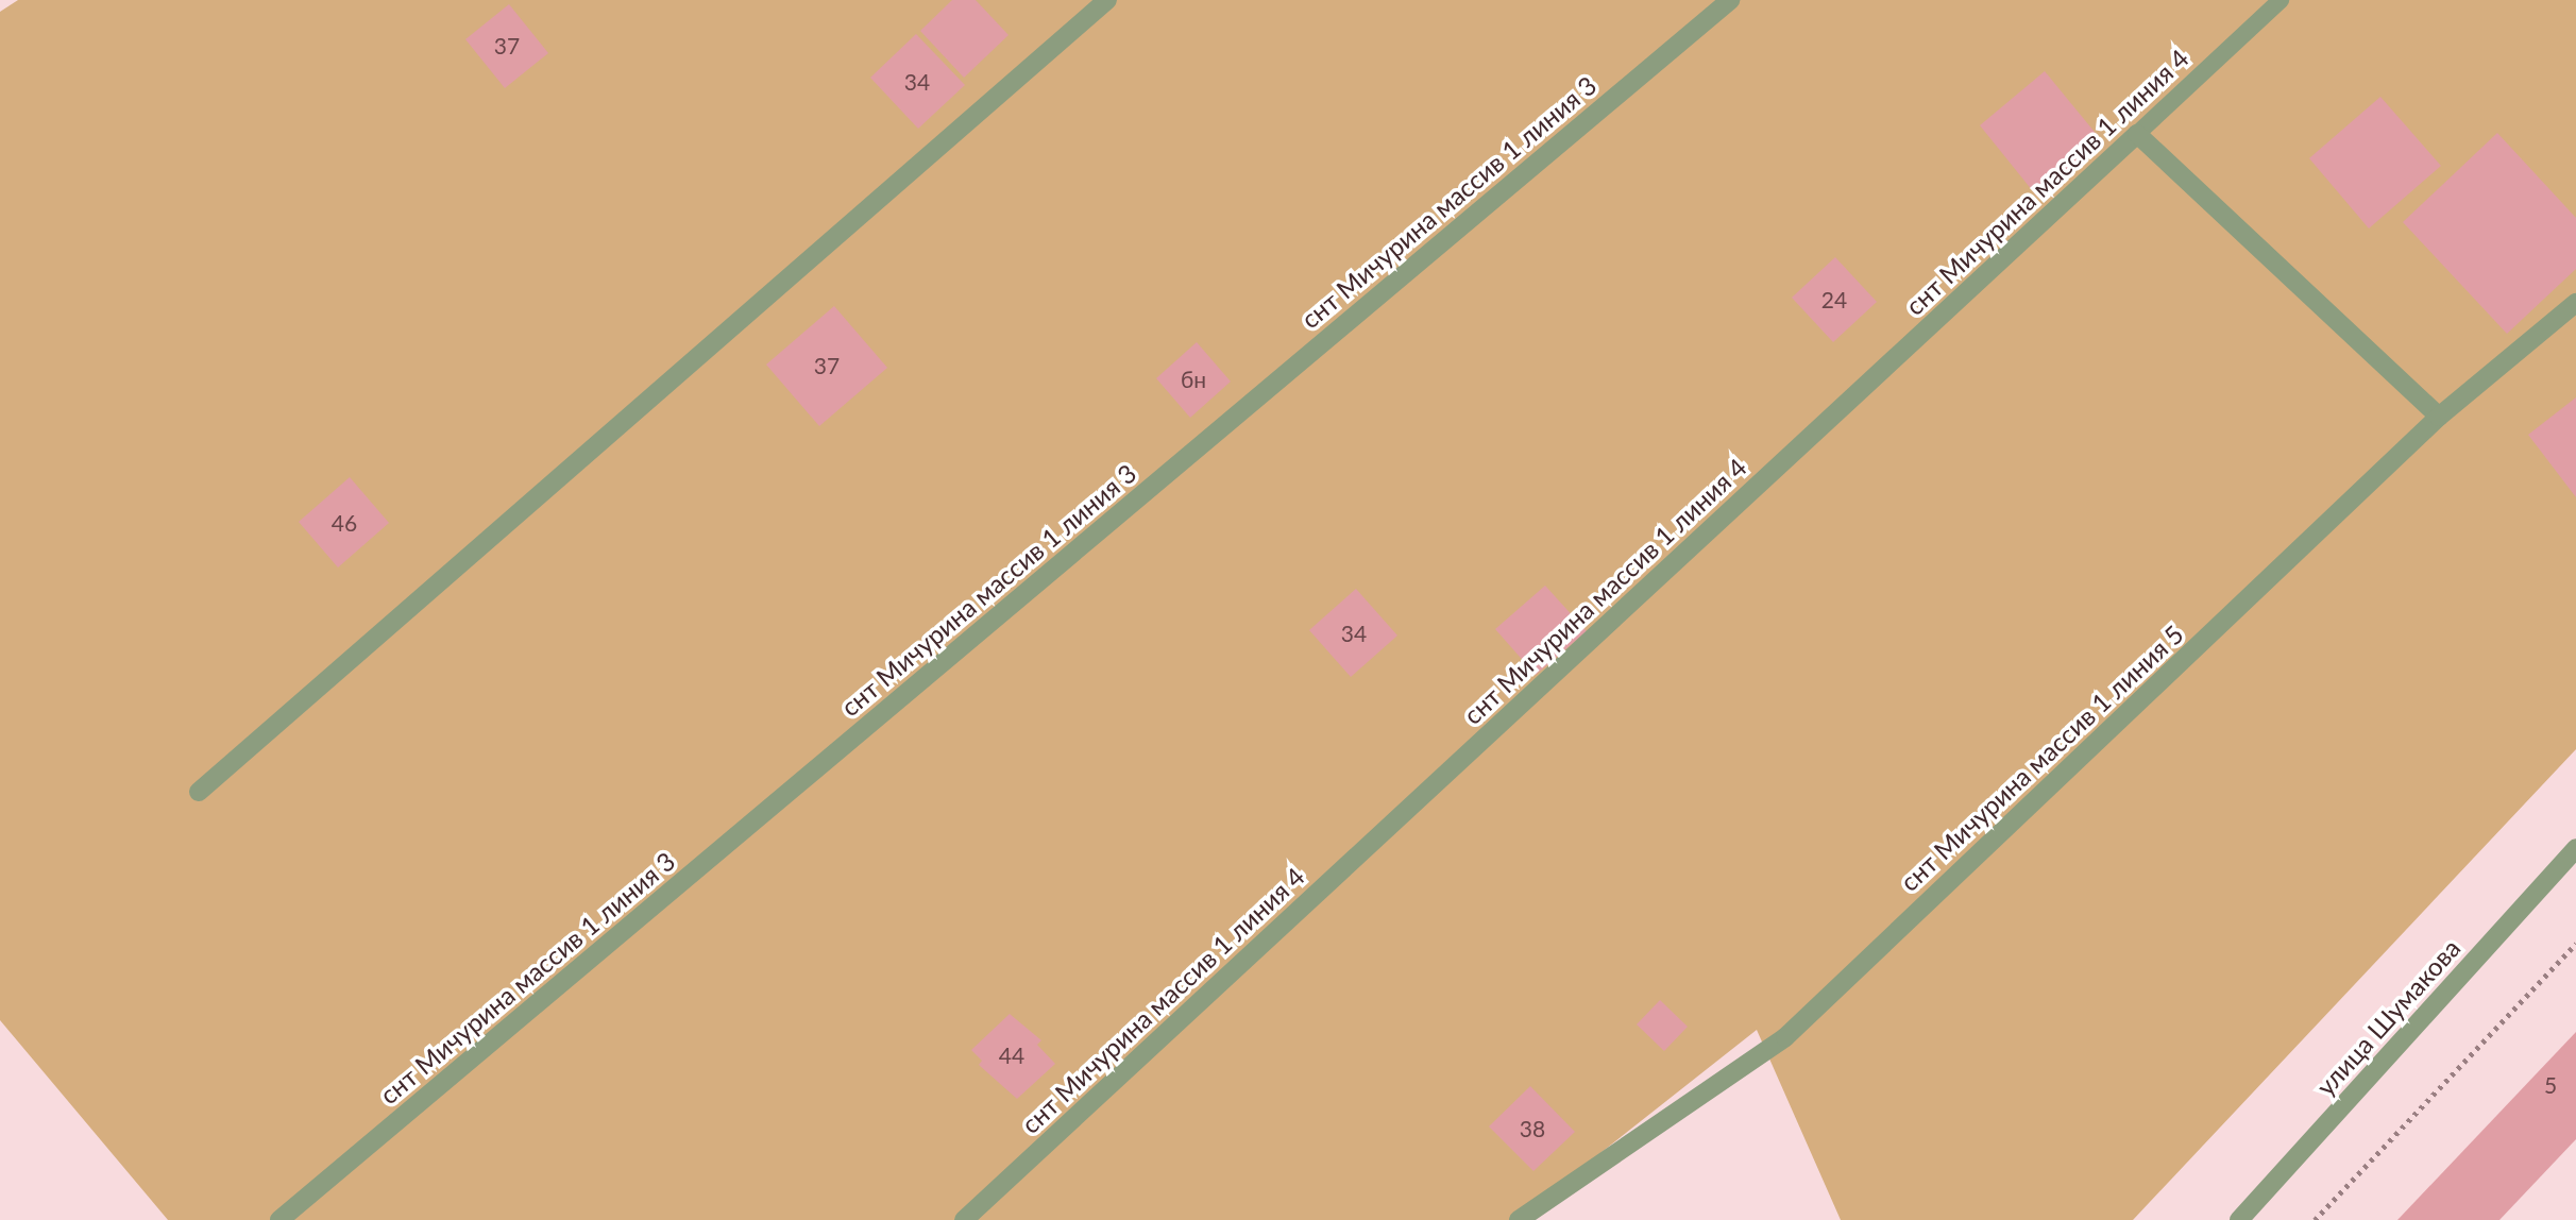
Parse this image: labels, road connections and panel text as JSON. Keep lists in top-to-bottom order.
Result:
{
  "streets": {
    "street": [
      "снт Мичурина массив 1 линия 4",
      "снт Мичурина массив 1 линия 3",
      "снт Мичурина массив 1 линия 5",
      "улица Шумакова"
    ]
  },
  "house_numbers": [
    "37",
    "34",
    "24",
    "37",
    "бн",
    "46",
    "34",
    "44",
    "5",
    "38"
  ]
}
